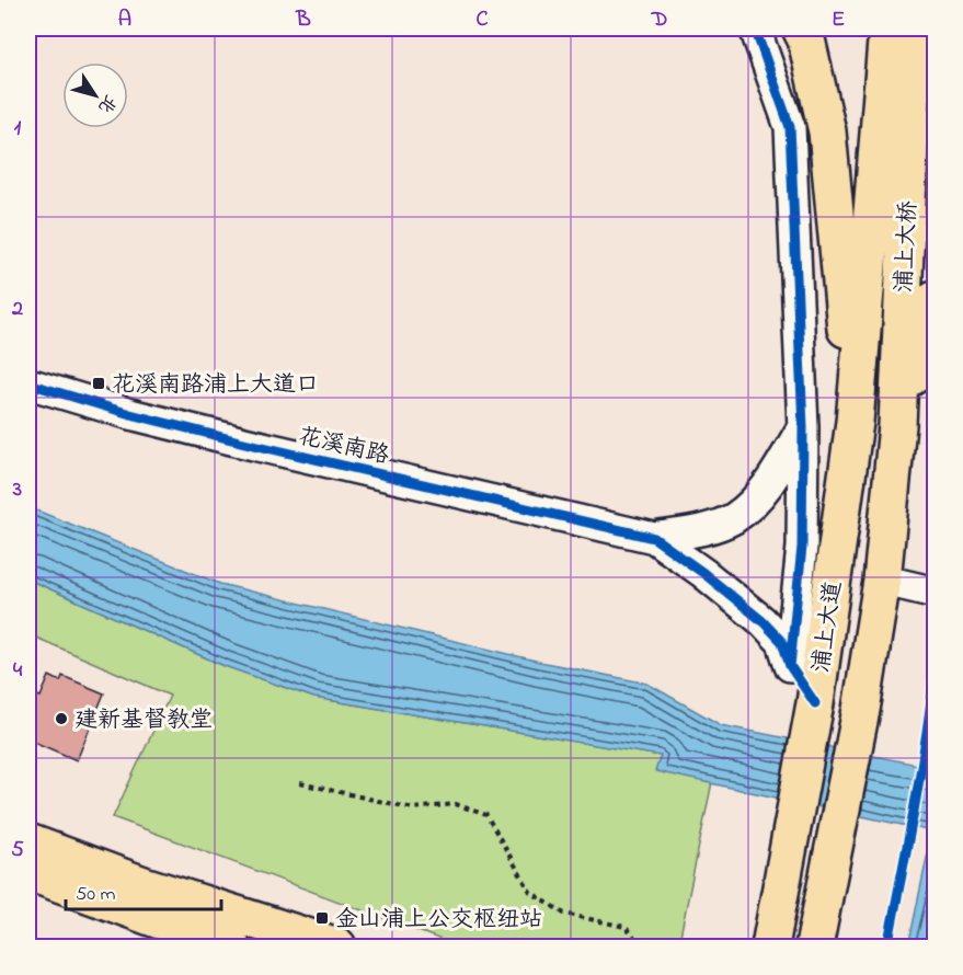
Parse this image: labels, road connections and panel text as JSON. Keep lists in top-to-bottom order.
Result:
{
  "streets": {
    "main road": ["浦上大桥", "浦上大道"],
    "street": ["花溪南路"]
  },
  "crossings": [
    ["浦上大桥", "浦上大道"]
  ],
  "places": {
    "transit": ["花溪南路浦上大道口", "金山浦上公交枢纽站"],
    "other": ["建新基督教堂"]
  },
  "scale_bar": "50 m",
  "north": "bottom right",
  "grid": {
    "columns": [
      "A",
      "B",
      "C",
      "D",
      "E"
    ],
    "rows": [
      "1",
      "2",
      "3",
      "4",
      "5"
    ]
  }
}
